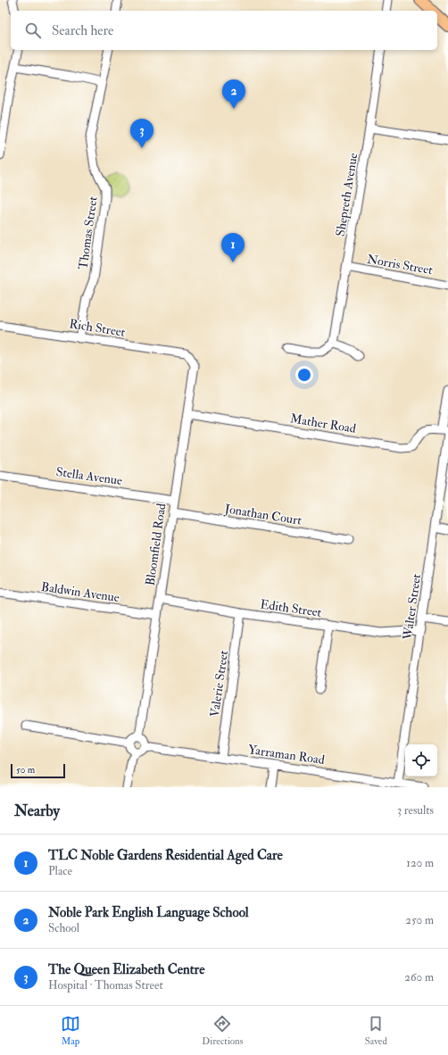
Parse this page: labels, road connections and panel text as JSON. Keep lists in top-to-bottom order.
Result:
{
  "streets": {
    "street": [
      "Shepreth Avenue",
      "Thomas Street",
      "Norris Street",
      "Rich Street",
      "Mather Road",
      "Stella Avenue",
      "Jonathan Court",
      "Bloomfield Road",
      "Baldwin Avenue",
      "Walter Street",
      "Edith Street",
      "Valerie Street",
      "Yarraman Road"
    ]
  },
  "crossings": [
    ["Shepreth Avenue", "Norris Street"],
    ["Thomas Street", "Rich Street"],
    ["Rich Street", "Bloomfield Road"],
    ["Mather Road", "Bloomfield Road"],
    ["Mather Road", "Walter Street"],
    ["Stella Avenue", "Bloomfield Road"],
    ["Jonathan Court", "Bloomfield Road"],
    ["Bloomfield Road", "Baldwin Avenue"],
    ["Bloomfield Road", "Edith Street"],
    ["Bloomfield Road", "Yarraman Road"],
    ["Walter Street", "Edith Street"],
    ["Walter Street", "Yarraman Road"],
    ["Edith Street", "Valerie Street"],
    ["Valerie Street", "Yarraman Road"]
  ],
  "scale_bar": "50 m",
  "page": {
    "search": "Search here",
    "pins": ["2", "3", "1"],
    "scale": "50 m",
    "heading": ["Nearby", "3 results"],
    "list": [
      {
        "mark": "1",
        "name": "TLC Noble Gardens Residential Aged Care",
        "note": "Place",
        "value": "120 m"
      },
      {
        "mark": "2",
        "name": "Noble Park English Language School",
        "note": "School",
        "value": "250 m"
      },
      {
        "mark": "3",
        "name": "The Queen Elizabeth Centre",
        "note": "Hospital · Thomas Street",
        "value": "260 m"
      }
    ],
    "nav": ["Map", "Directions", "Saved"]
  }
}
